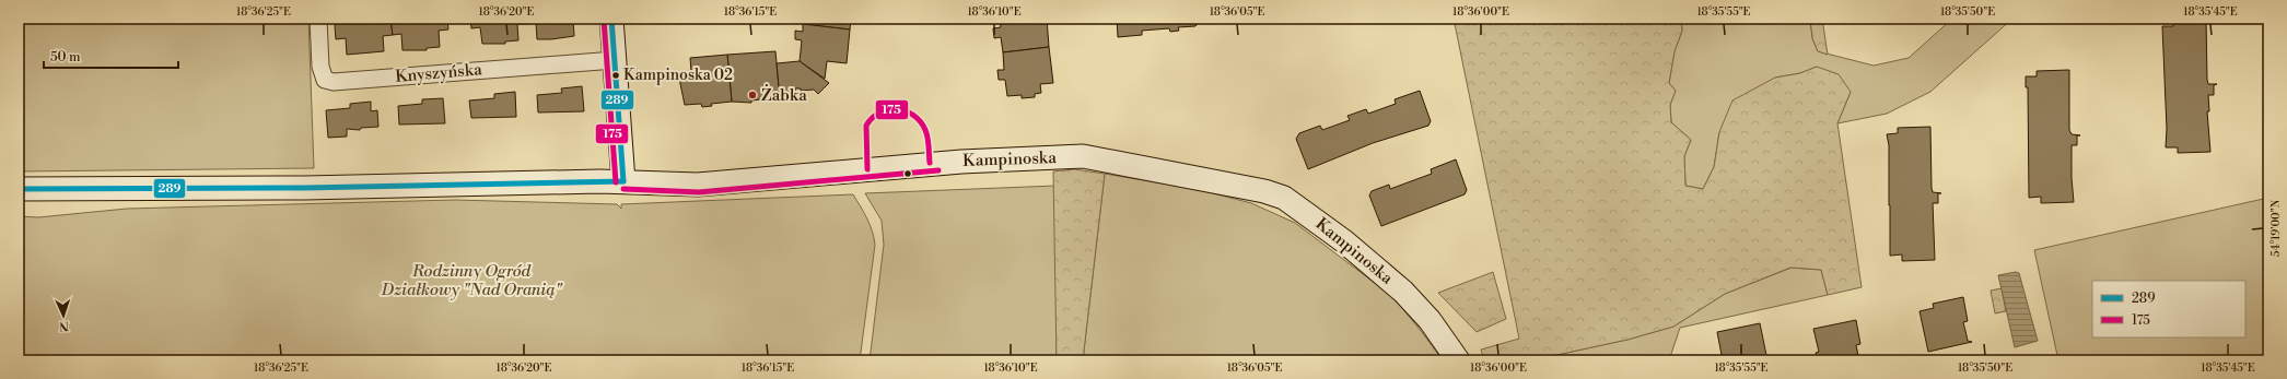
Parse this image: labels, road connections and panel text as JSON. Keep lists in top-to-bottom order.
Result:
{
  "streets": {
    "street": ["Knyszyńska", "Kampinoska"]
  },
  "parks": ["Rodzinny Ogród Działkowy \"Nad Oranią\""],
  "places": ["Kampinoska 02", "Żabka"],
  "lines": ["transit line 289", "transit line 175"],
  "legend": ["289", "175"],
  "scale_bar": "50 m",
  "north": "bottom",
  "coordinates": [
    "18°36'25\"E",
    "18°36'20\"E",
    "18°36'15\"E",
    "18°36'10\"E",
    "18°36'05\"E",
    "18°36'00\"E",
    "18°35'55\"E",
    "18°35'50\"E",
    "18°35'45\"E",
    "54°19'00\"N"
  ]
}
